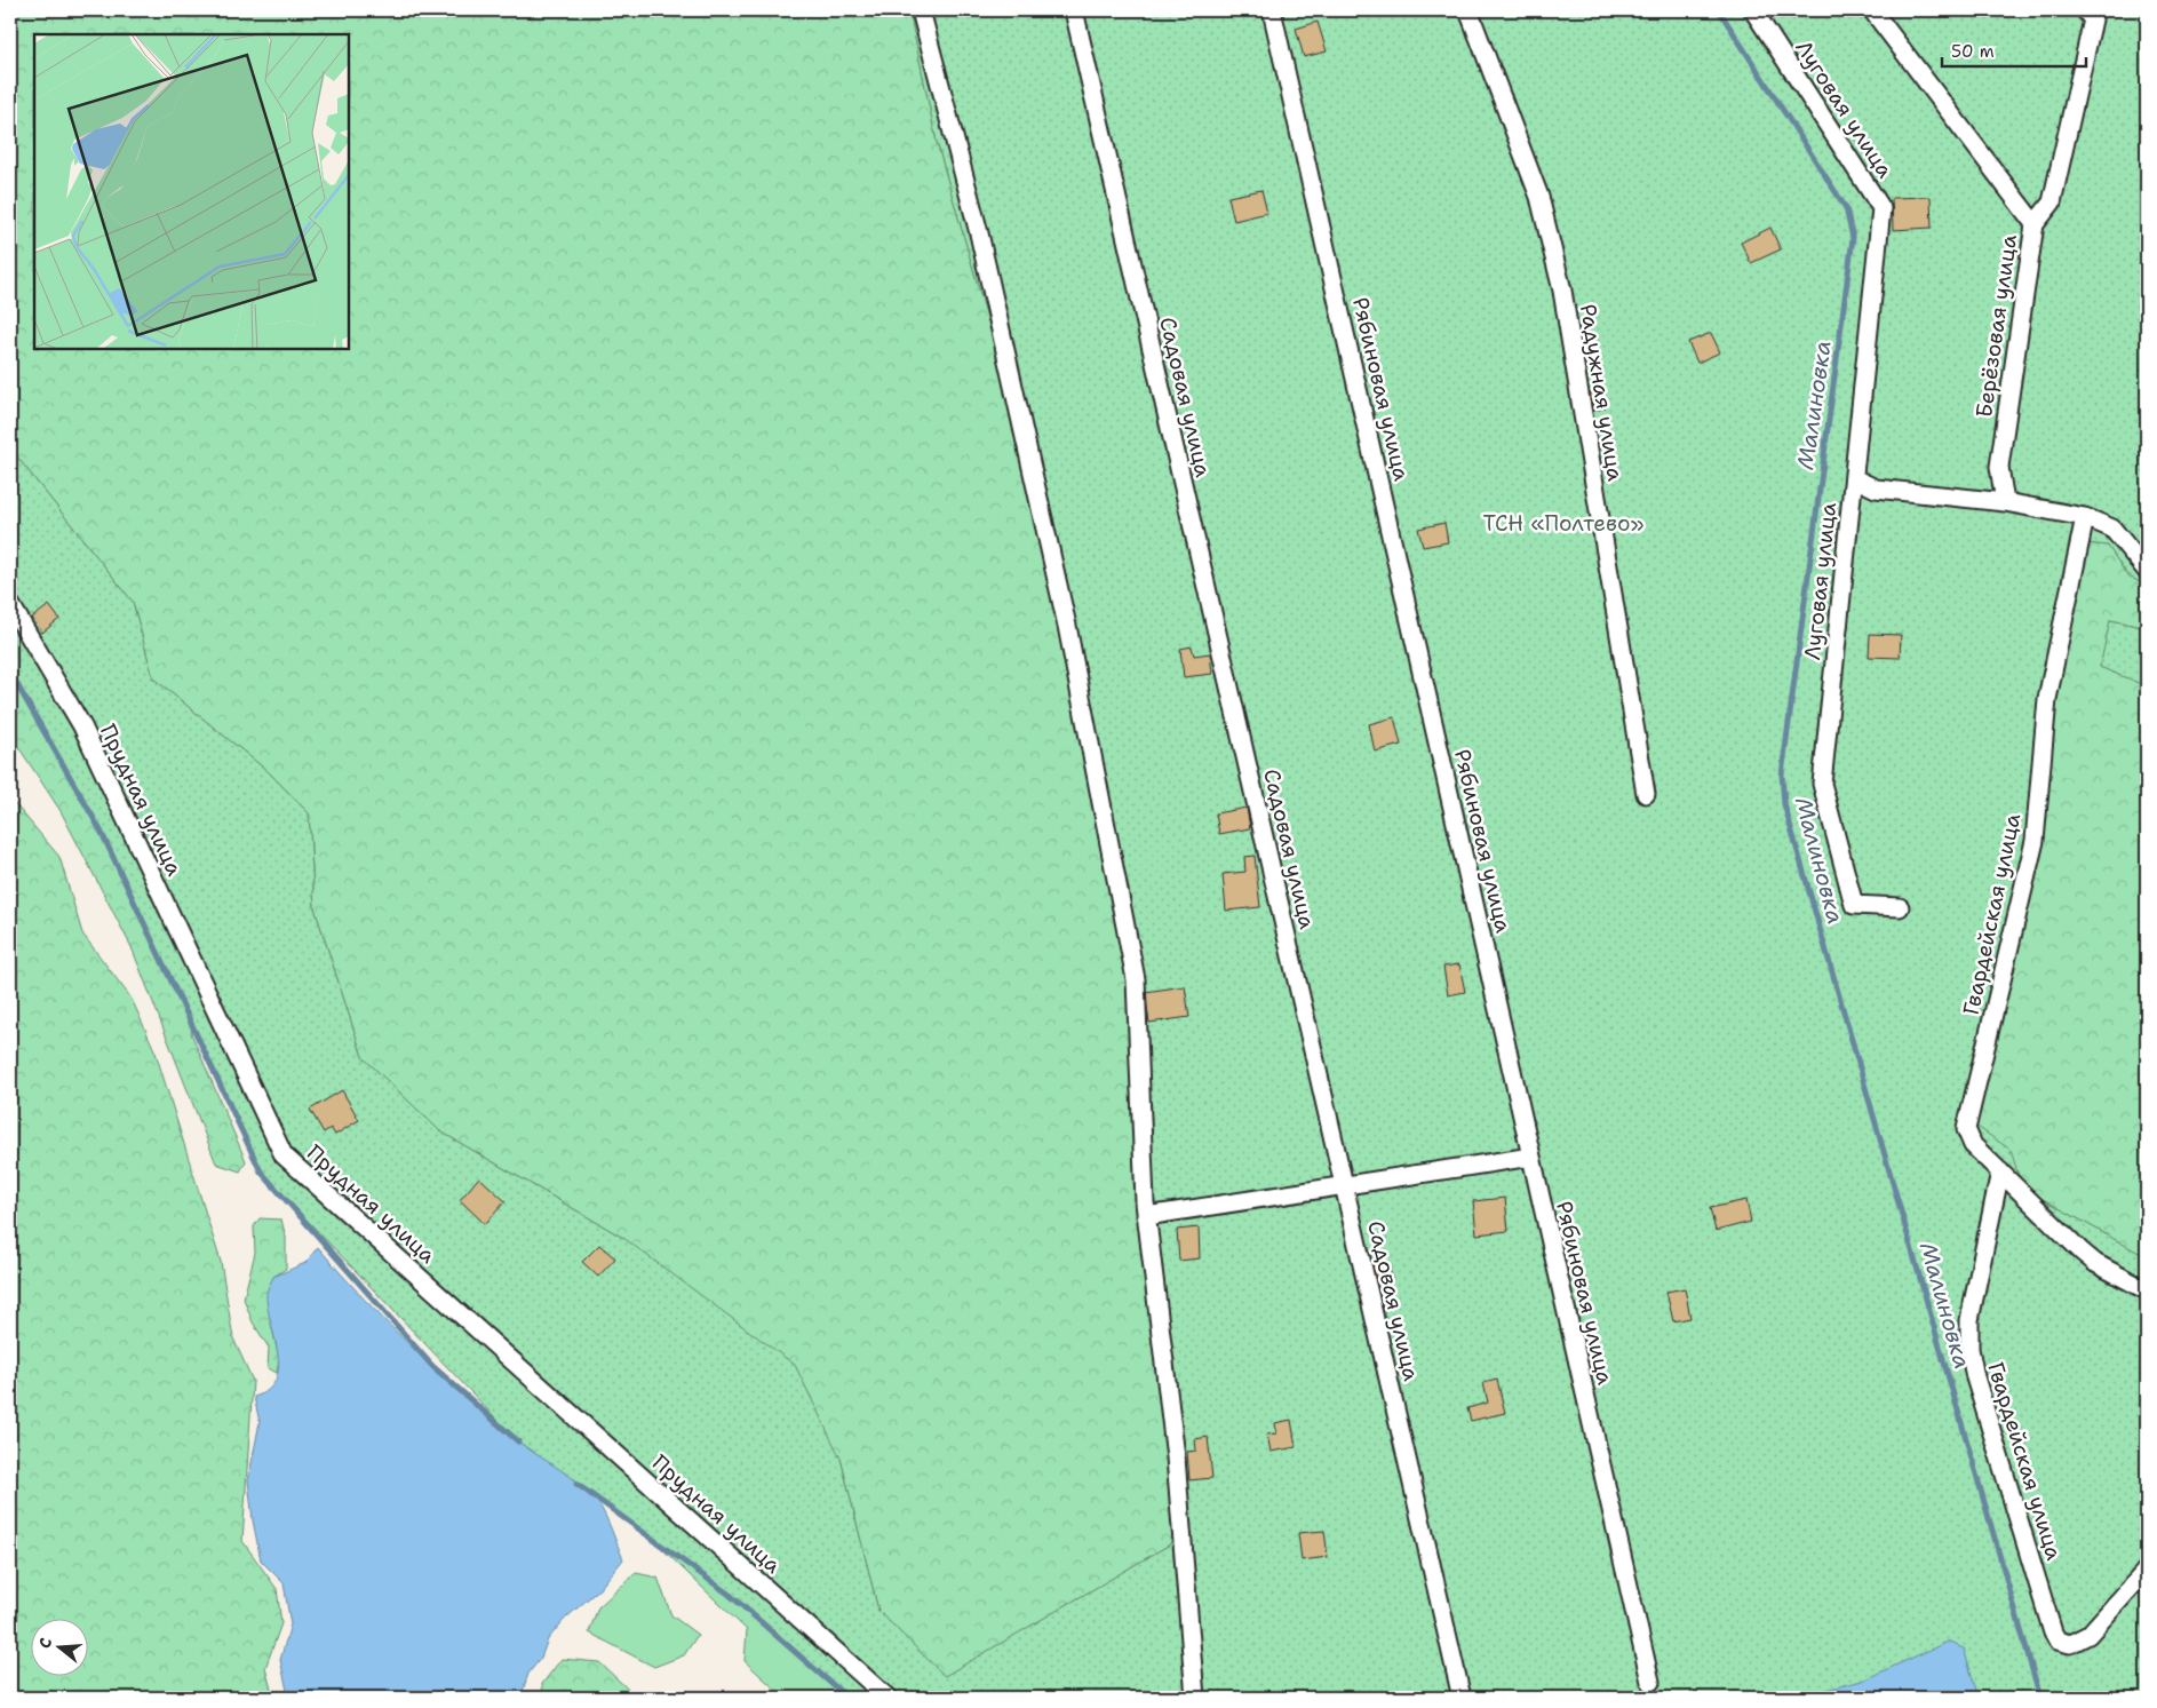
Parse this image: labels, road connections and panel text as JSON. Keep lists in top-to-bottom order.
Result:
{
  "streets": {
    "street": [
      "Луговая улица",
      "Берёзовая улица",
      "Рябиновая улица",
      "Радужная улица",
      "Садовая улица",
      "Прудная улица",
      "Гвардейская улица"
    ]
  },
  "water": ["Малиновка"],
  "parks": ["ТСН «Полтево»"],
  "scale_bar": "50 m",
  "north": "left"
}
